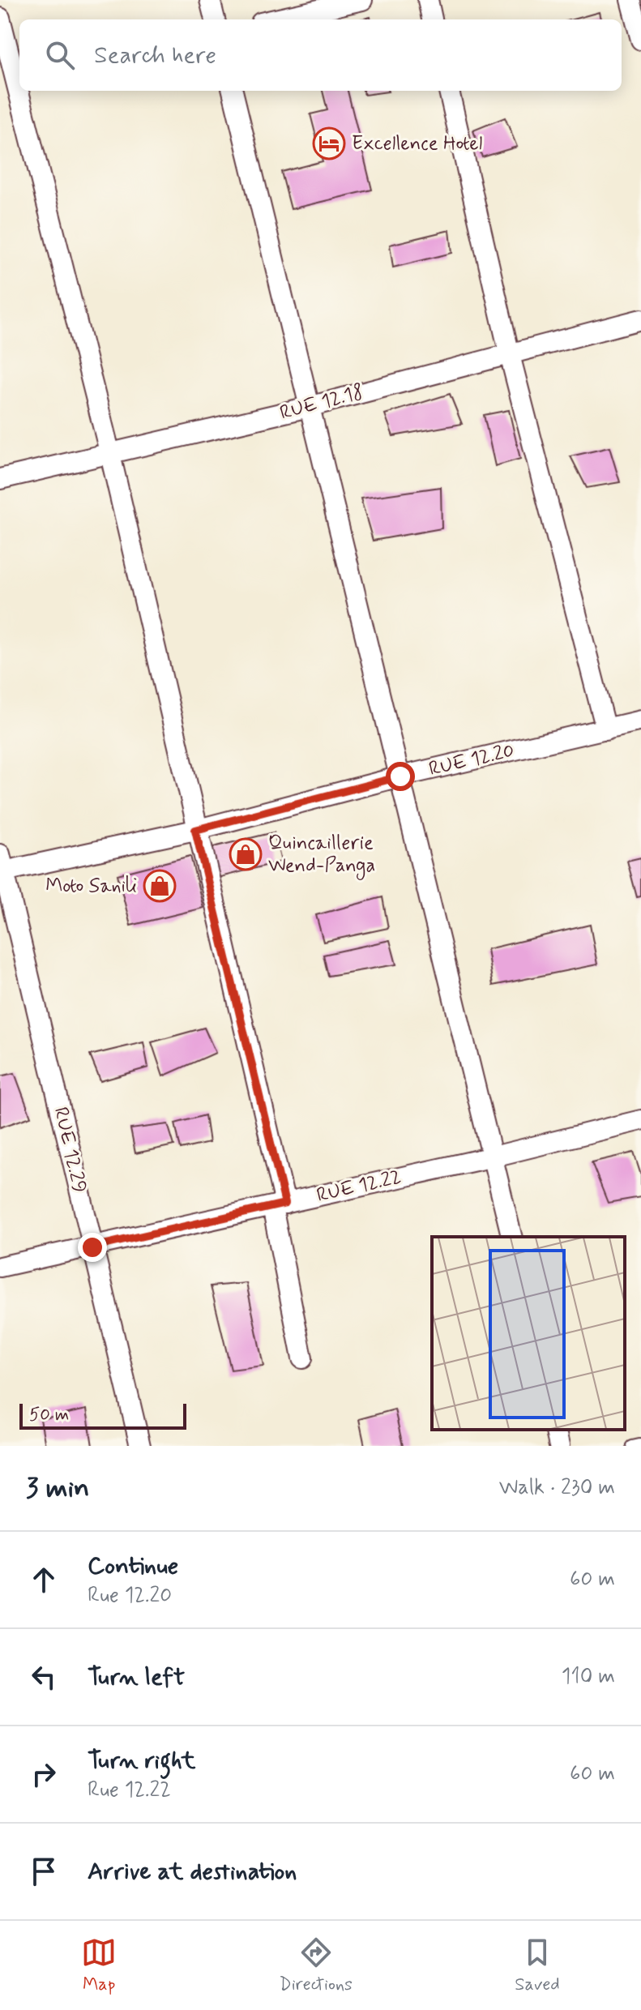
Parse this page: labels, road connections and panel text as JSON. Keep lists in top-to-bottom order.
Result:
{
  "streets": {
    "street": [
      "RUE 12.18",
      "RUE 12.20",
      "RUE 12.29",
      "RUE 12.22"
    ]
  },
  "crossings": [
    ["RUE 12.20", "RUE 12.29"],
    ["RUE 12.29", "RUE 12.22"]
  ],
  "places": {
    "hotel": ["Excellence Hotel"],
    "shop": ["Quincaillerie Wend-Panga", "Moto Sanili"]
  },
  "scale_bar": "50 m",
  "page": {
    "search": "Search here",
    "scale": "50 m",
    "heading": ["3 min", "Walk · 230 m"],
    "list": [
      ["Continue", "Rue 12.20", "60 m"],
      ["Turn left", "110 m"],
      ["Turn right", "Rue 12.22", "60 m"],
      "Arrive at destination"
    ],
    "nav": ["Map", "Directions", "Saved"]
  }
}
